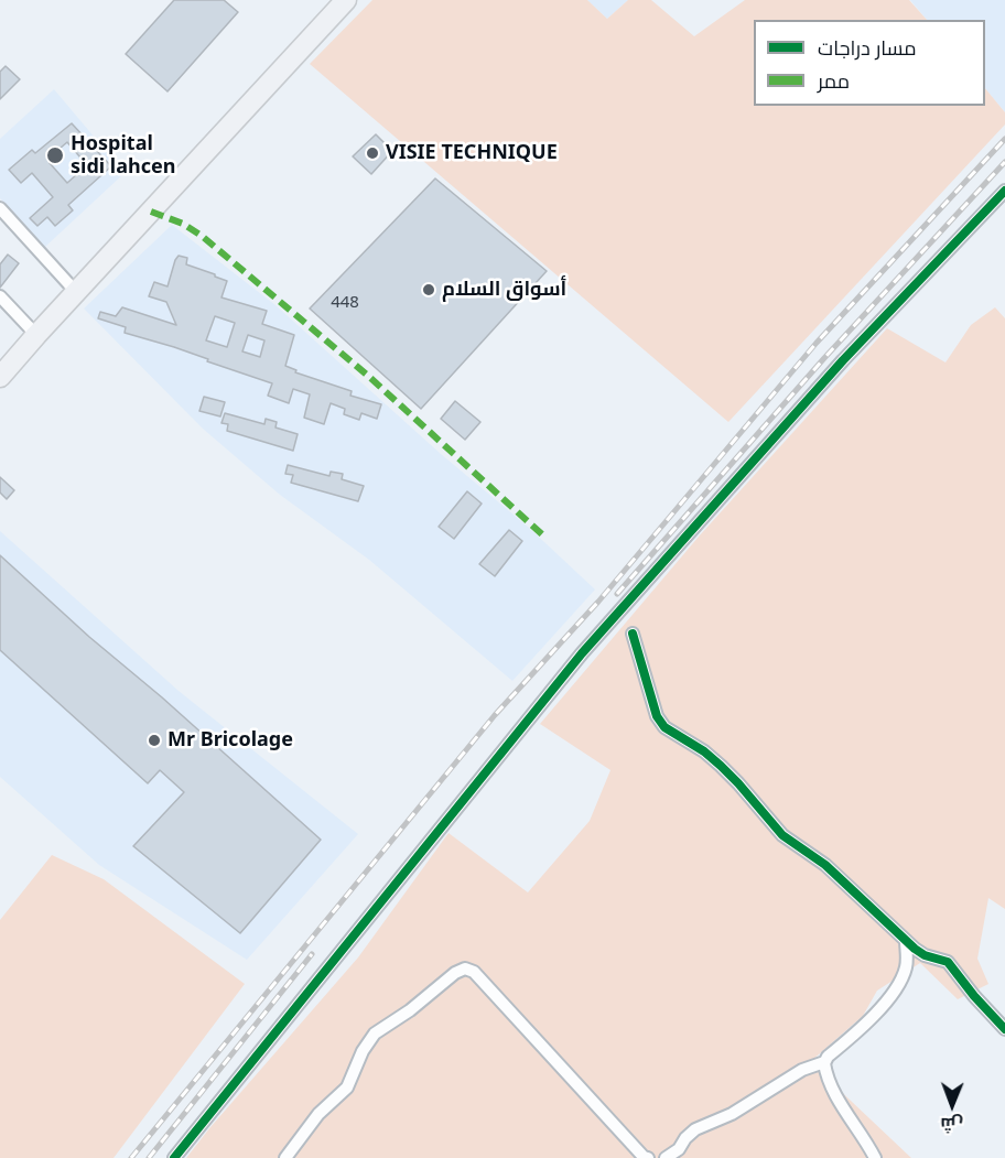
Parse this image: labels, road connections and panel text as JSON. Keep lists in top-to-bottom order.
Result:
{
  "places": [
    "VISIE TECHNIQUE",
    "Hospital sidi lahcen",
    "أسواق السلام",
    "Mr Bricolage"
  ],
  "house_numbers": ["448"],
  "legend": ["مسار دراجات", "ممر"],
  "north": "bottom"
}
